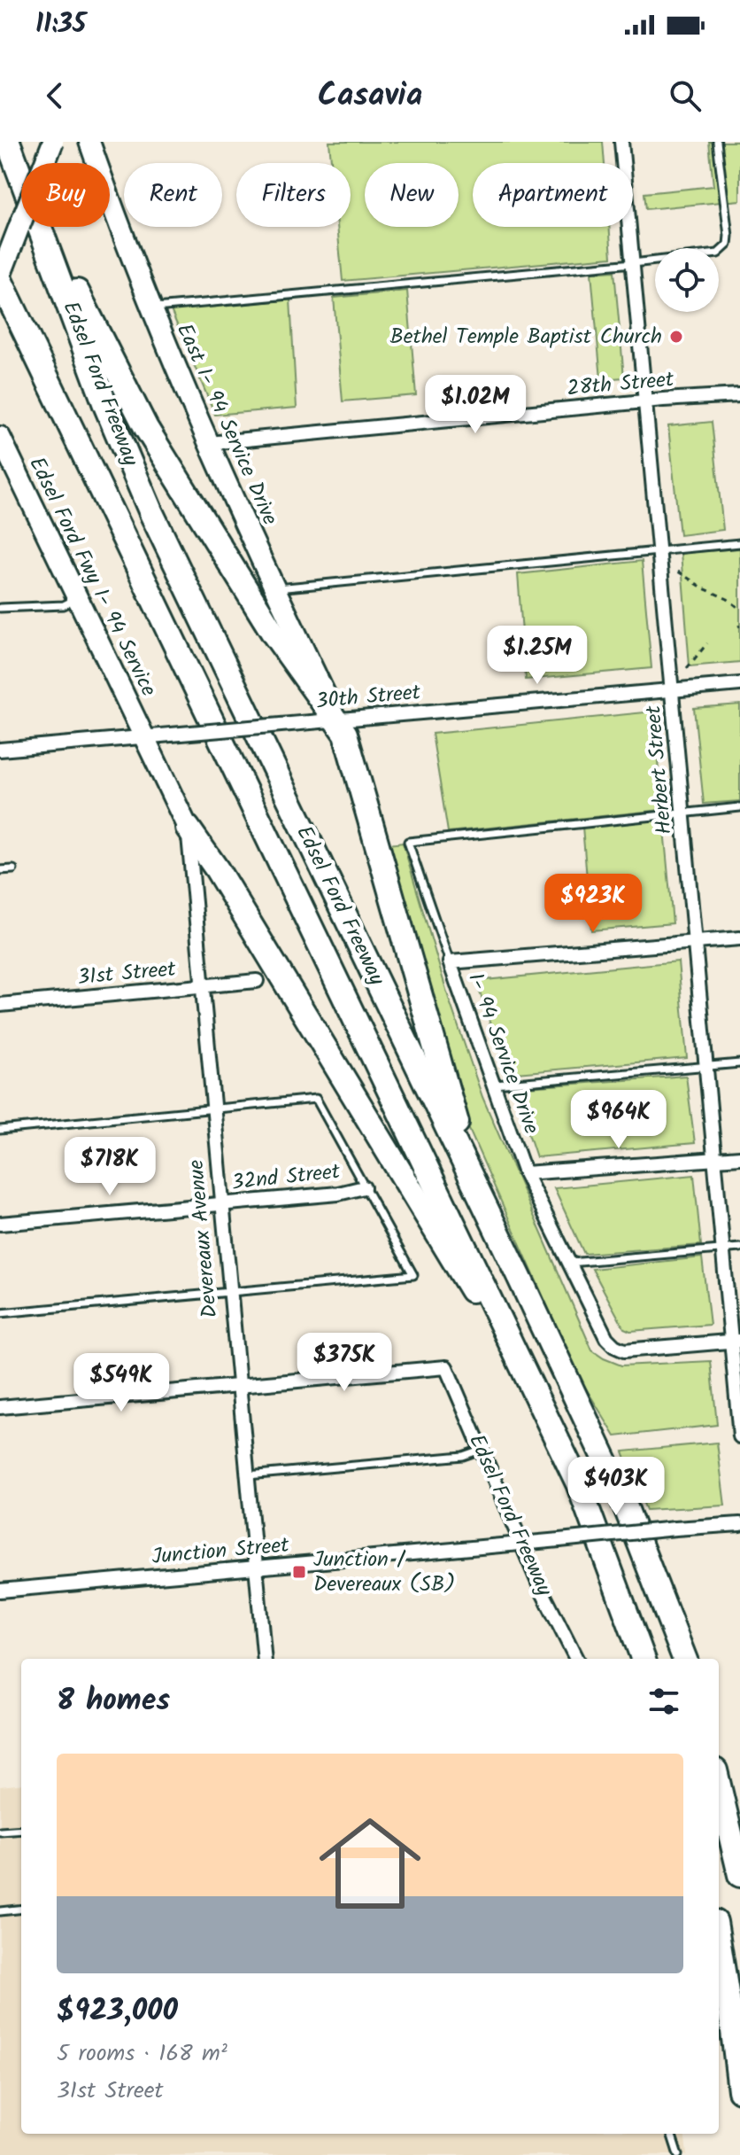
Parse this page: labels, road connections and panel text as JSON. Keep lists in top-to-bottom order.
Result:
{
  "streets": {
    "highway": ["Edsel Ford Freeway"],
    "main road": ["East I- 94 Service Drive", "Edsel Ford Fwy I- 94 Service", "Devereaux Avenue"],
    "street": [
      "28th Street",
      "30th Street",
      "Herbert Street",
      "31st Street",
      "I- 94 Service Drive",
      "32nd Street",
      "Junction Street"
    ]
  },
  "crossings": [
    ["Edsel Ford Freeway", "Devereaux Avenue"],
    ["Edsel Ford Freeway", "Junction Street"],
    ["28th Street", "East I- 94 Service Drive"],
    ["28th Street", "Herbert Street"],
    ["East I- 94 Service Drive", "30th Street"],
    ["Edsel Ford Fwy I- 94 Service", "30th Street"],
    ["Edsel Ford Fwy I- 94 Service", "Devereaux Avenue"],
    ["30th Street", "Herbert Street"],
    ["30th Street", "Devereaux Avenue"],
    ["Herbert Street", "I- 94 Service Drive"],
    ["31st Street", "Devereaux Avenue"],
    ["32nd Street", "Devereaux Avenue"],
    ["Devereaux Avenue", "Junction Street"]
  ],
  "places": {
    "other": ["Bethel Temple Baptist Church"],
    "transit": ["Junction / Devereaux (SB)"]
  },
  "page": {
    "status": "11:35",
    "header": "Casavia",
    "chip": [
      "Buy",
      "Rent",
      "Filters",
      "New",
      "Apartment"
    ],
    "price": [
      "$1.02M",
      "$1.25M",
      "$923K",
      "$964K",
      "$718K",
      "$375K",
      "$549K",
      "$403K"
    ],
    "heading": "8 homes",
    "list": [
      {
        "name": "$923,000",
        "note": "5 rooms · 168 m² · 31st Street"
      }
    ]
  }
}
